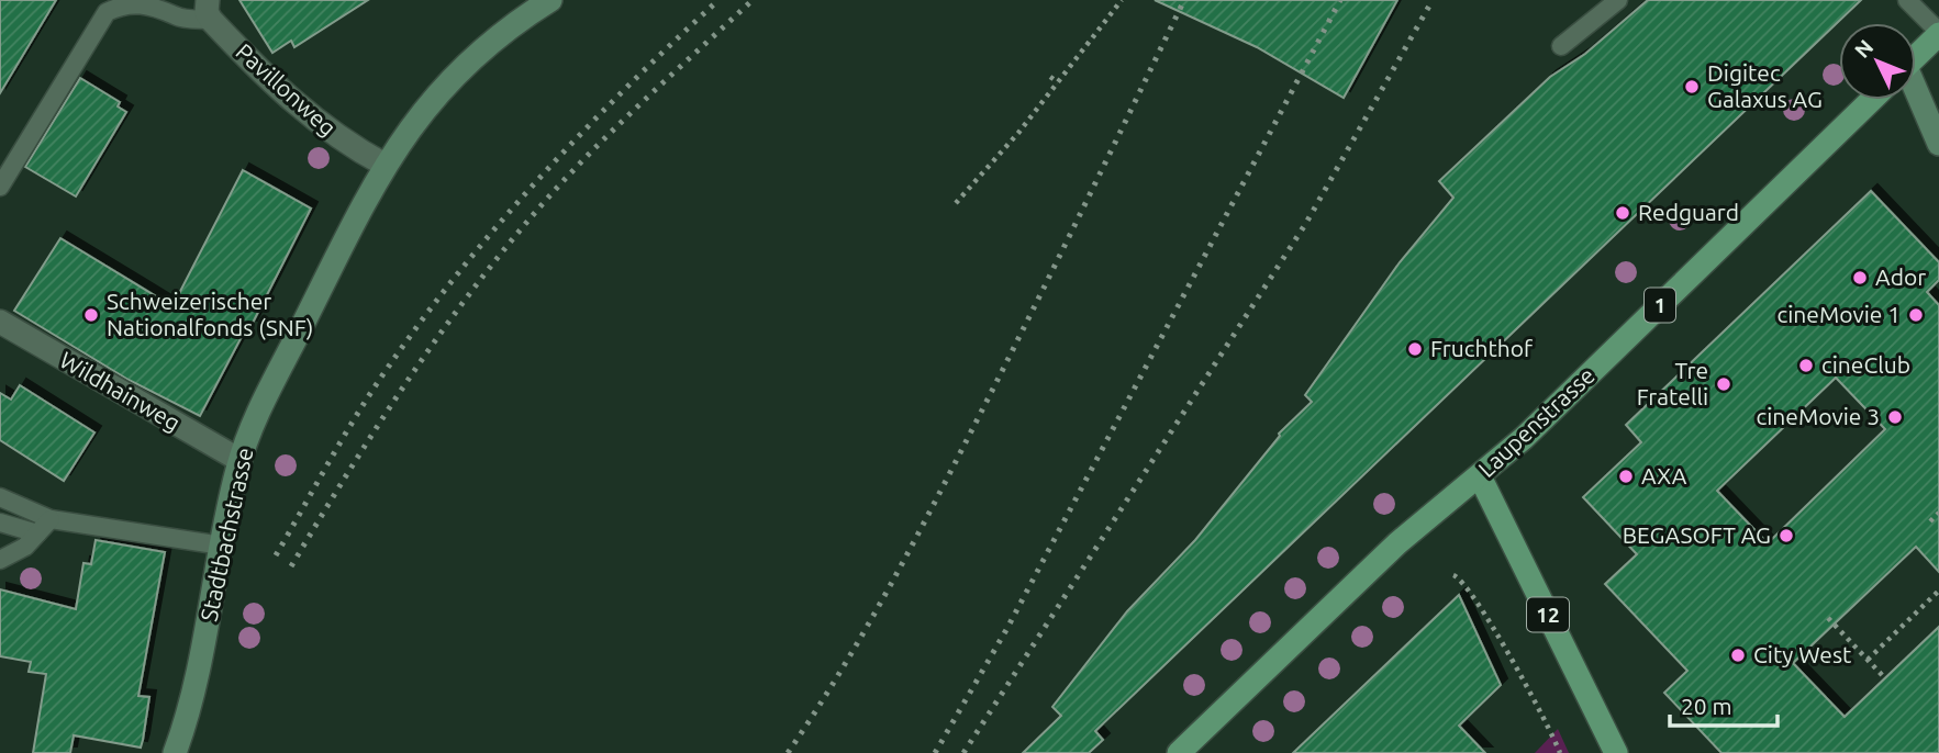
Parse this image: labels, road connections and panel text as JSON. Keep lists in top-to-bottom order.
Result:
{
  "streets": {
    "main road": [
      "1",
      "Laupenstrasse",
      "Stadtbachstrasse",
      "12"
    ],
    "street": ["Pavillonweg", "Wildhainweg"]
  },
  "crossings": [
    ["Pavillonweg", "Stadtbachstrasse"],
    ["Wildhainweg", "Stadtbachstrasse"],
    ["Laupenstrasse", "12"]
  ],
  "places": [
    "Digitec Galaxus AG",
    "Redguard",
    "Ador",
    "Schweizerischer Nationalfonds (SNF)",
    "cineMovie 1",
    "Fruchthof",
    "cineClub",
    "Tre Fratelli",
    "cineMovie 3",
    "AXA",
    "BEGASOFT AG",
    "City West"
  ],
  "scale_bar": "20 m",
  "north": "top left"
}
